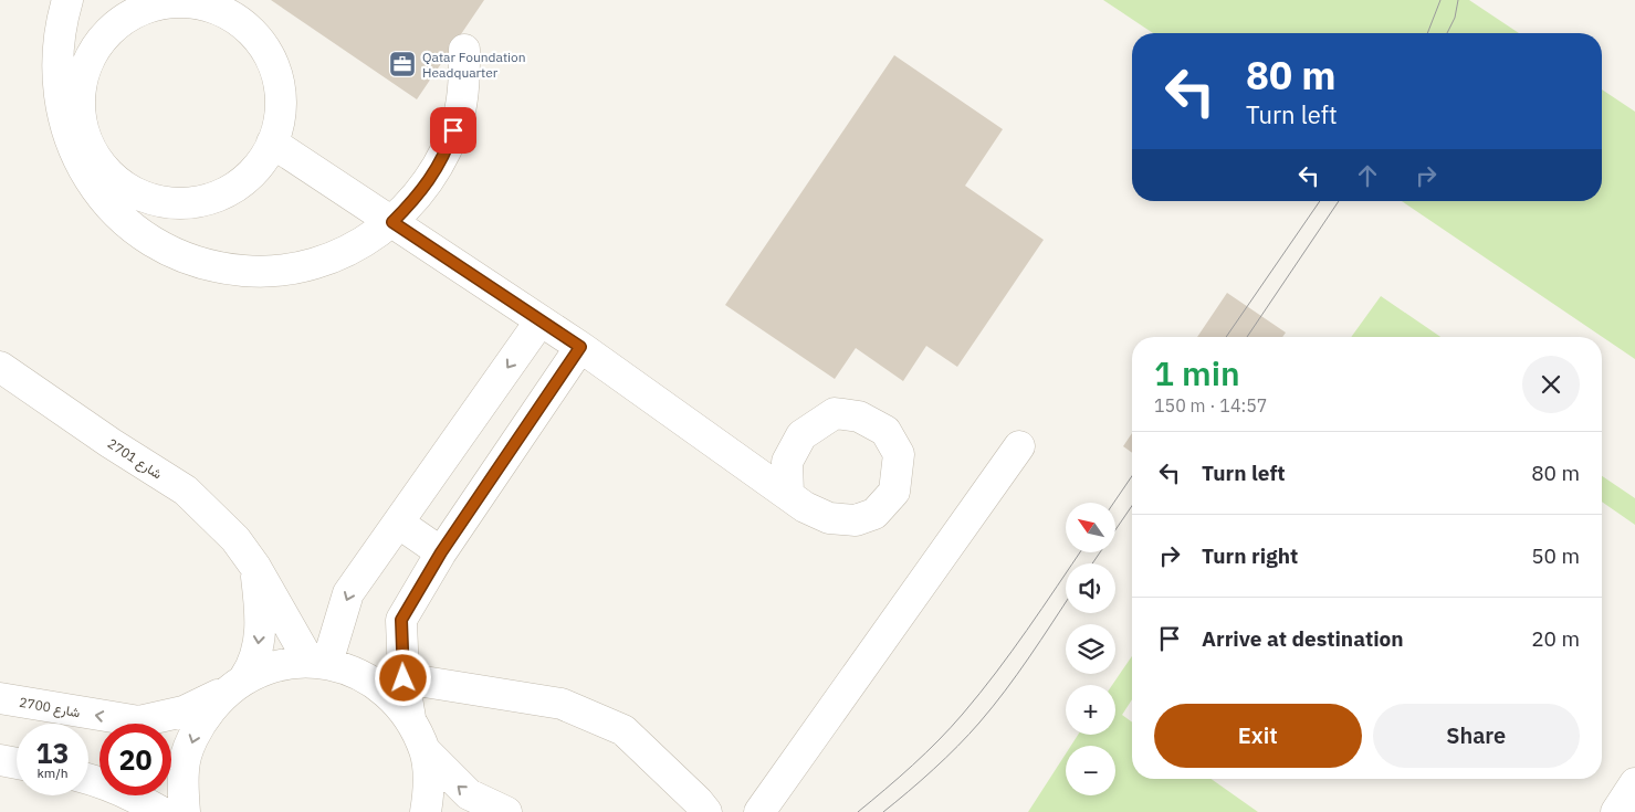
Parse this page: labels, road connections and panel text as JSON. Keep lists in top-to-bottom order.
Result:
{
  "streets": {
    "street": ["شارع 2701", "شارع 2700"]
  },
  "crossings": [
    ["شارع 2701", "شارع 2700"]
  ],
  "one_way": ["شارع 2700"],
  "places": {
    "office": ["Qatar Foundation Headquarter"]
  },
  "north": "top left",
  "page": {
    "turn": ["80 m", "Turn left"],
    "heading": ["1 min", "150 m · 14:57"],
    "list": [
      {
        "name": "Turn left",
        "value": "80 m"
      },
      {
        "name": "Turn right",
        "value": "50 m"
      },
      {
        "name": "Arrive at destination",
        "value": "20 m"
      }
    ],
    "map_buttons": ["+", "−"],
    "buttons": ["Exit", "Share"],
    "speed": "13 km/h",
    "limit": "20"
  }
}
